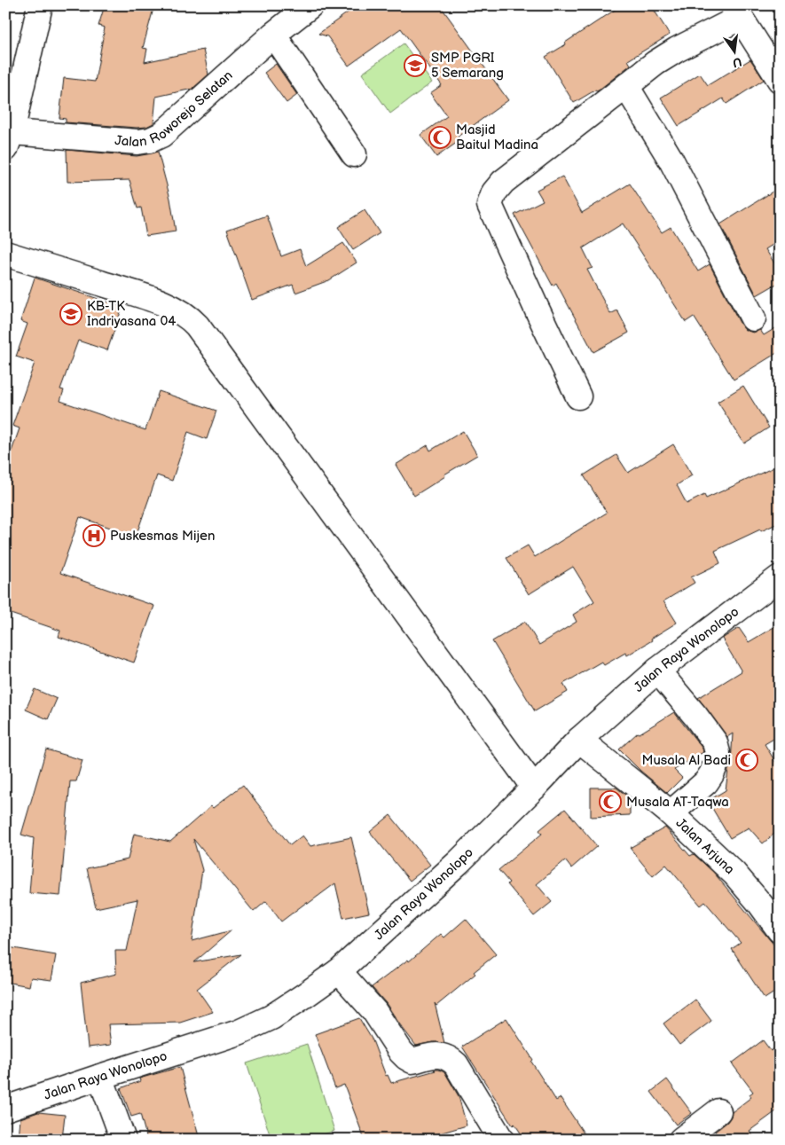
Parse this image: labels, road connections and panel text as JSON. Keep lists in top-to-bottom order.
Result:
{
  "streets": {
    "street": ["Jalan Roworejo Selatan", "Jalan Raya Wonolopo", "Jalan Arjuna"]
  },
  "crossings": [
    ["Jalan Raya Wonolopo", "Jalan Arjuna"]
  ],
  "places": {
    "school or university": ["SMP PGRI 5 Semarang", "KB-TK Indriyasana 04"],
    "mosque": ["Masjid Baitul Madina", "Musala Al Badi", "Musala AT-Taqwa"],
    "hospital": ["Puskesmas Mijen"]
  },
  "north": "bottom"
}
